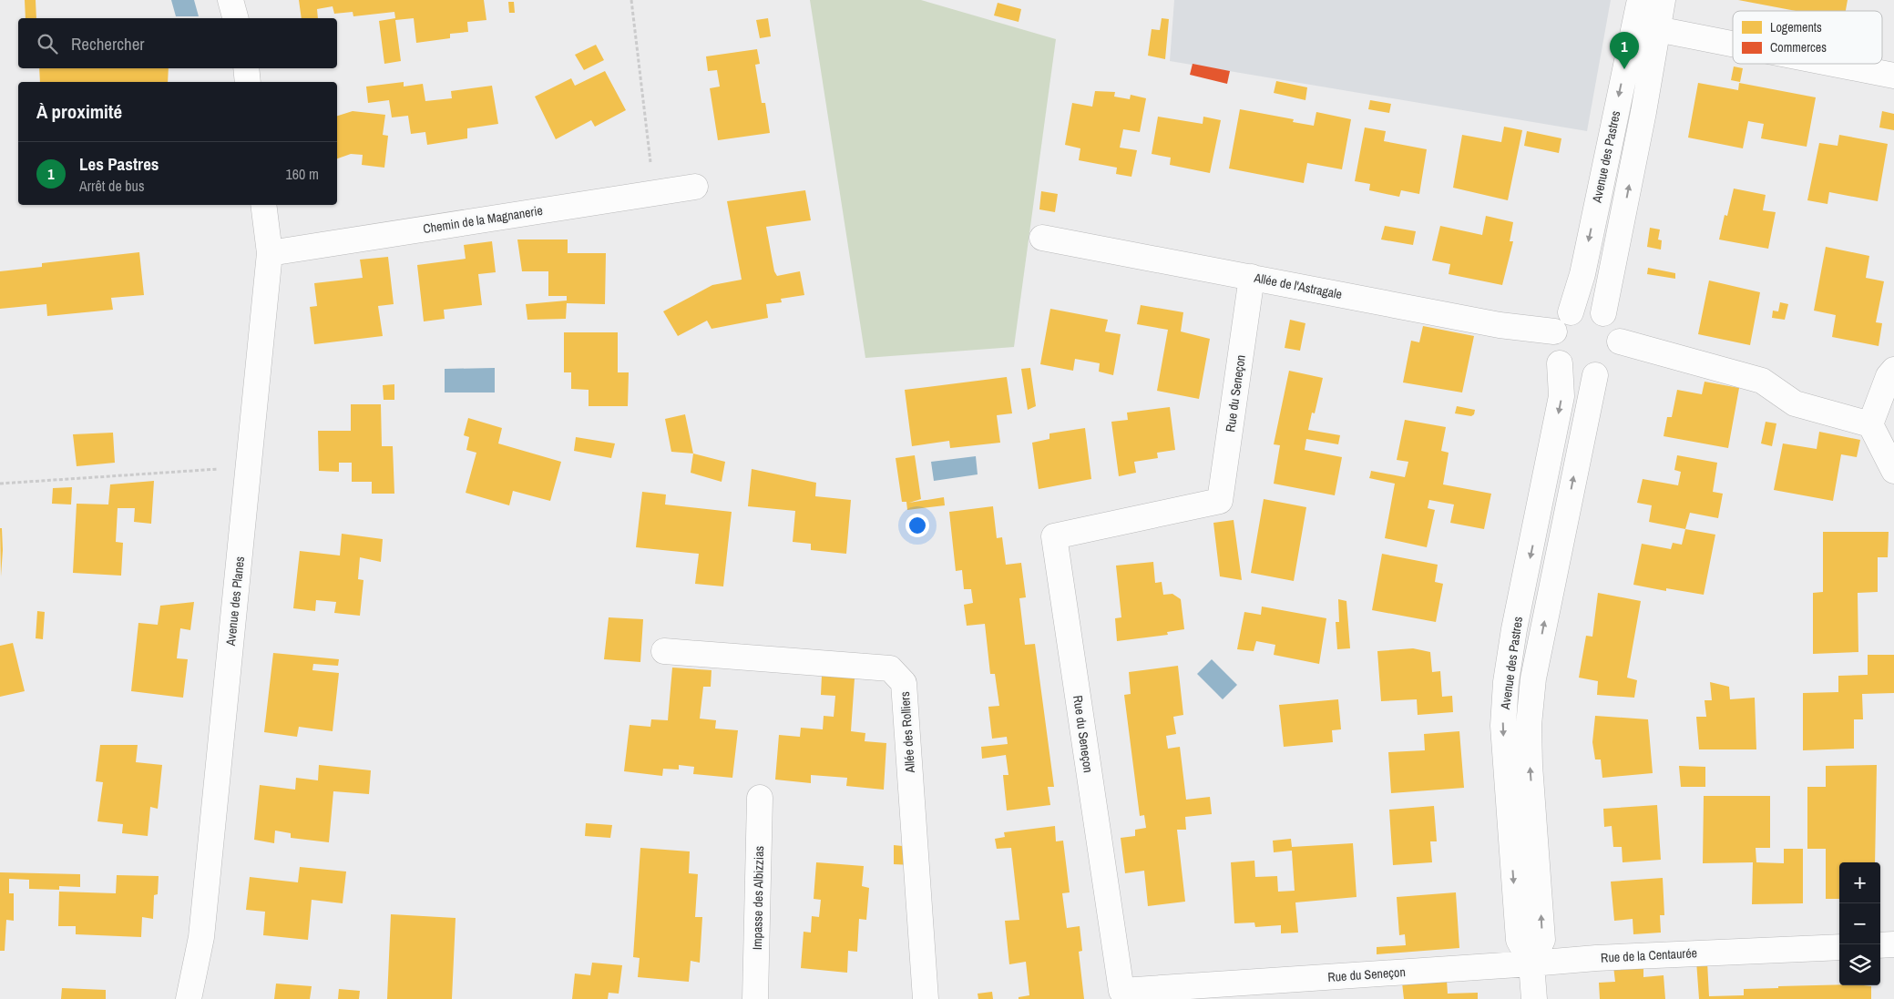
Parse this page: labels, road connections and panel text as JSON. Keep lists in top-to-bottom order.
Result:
{
  "streets": {
    "street": [
      "Avenue des Pastres",
      "Chemin de la Magnanerie",
      "Allée de l'Astragale",
      "Rue du Seneçon",
      "Avenue des Planes",
      "Allée des Rolliers",
      "Impasse des Albizzias",
      "Rue de la Centaurée"
    ]
  },
  "crossings": [
    ["Avenue des Pastres", "Allée de l'Astragale"],
    ["Avenue des Pastres", "Rue de la Centaurée"],
    ["Chemin de la Magnanerie", "Avenue des Planes"],
    ["Allée de l'Astragale", "Rue du Seneçon"],
    ["Rue du Seneçon", "Rue de la Centaurée"]
  ],
  "legend": ["Logements", "Commerces"],
  "page": {
    "search": "Rechercher",
    "pins": "1",
    "heading": "À proximité",
    "list": [
      {
        "mark": "1",
        "name": "Les Pastres",
        "note": "Arrêt de bus",
        "value": "160 m"
      }
    ],
    "map_buttons": ["+", "−"]
  }
}
